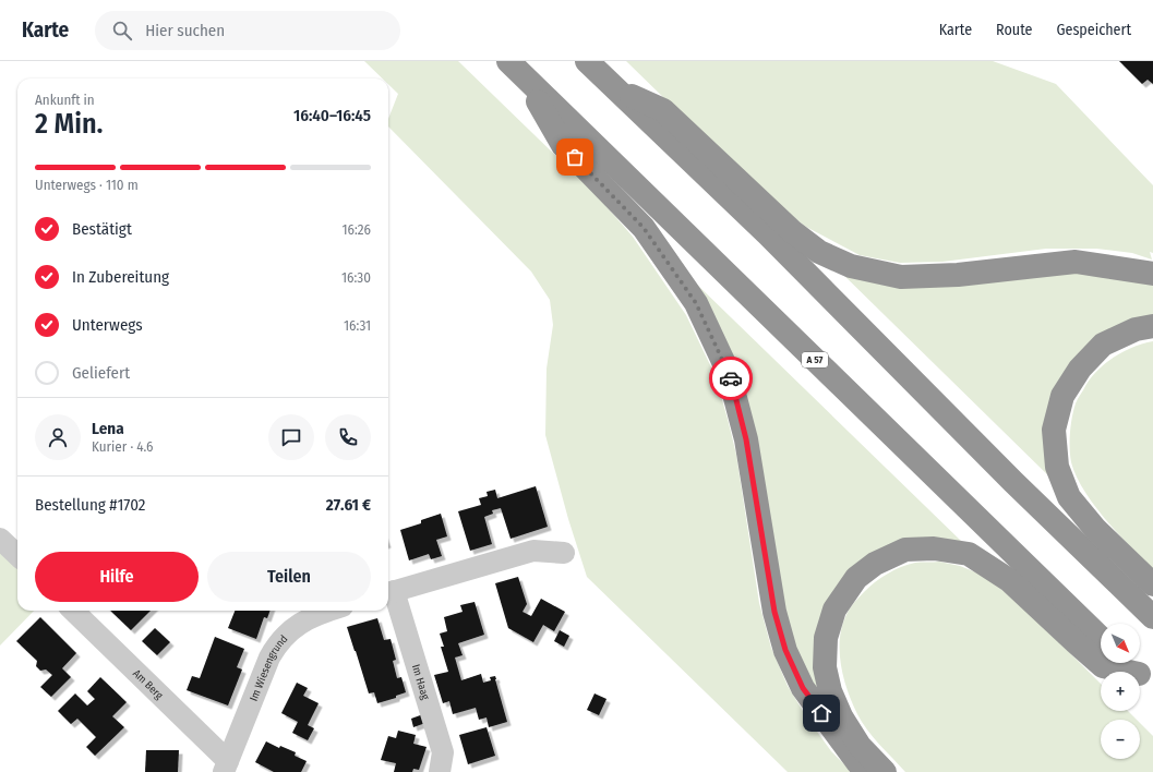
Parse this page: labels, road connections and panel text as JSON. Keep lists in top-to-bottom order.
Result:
{
  "streets": {
    "highway": ["A 57"],
    "street": ["Im Wiesengrund", "Im Haag", "Am Berg"]
  },
  "crossings": [
    ["Im Wiesengrund", "Am Berg"]
  ],
  "north": "bottom right",
  "page": {
    "header": "Karte",
    "search": "Hier suchen",
    "nav": ["Karte", "Route", "Gespeichert"],
    "heading": ["2 Min.", "Ankunft in", "16:40–16:45"],
    "panel": [
      "Lena",
      "Kurier · 4.6",
      "Bestellung #1702",
      "27.61 €"
    ],
    "bar": "Unterwegs · 110 m",
    "list": [
      ["Bestätigt", "16:26"],
      ["In Zubereitung", "16:30"],
      ["Unterwegs", "16:31"],
      "Geliefert"
    ],
    "buttons": ["Hilfe", "Teilen"],
    "map_buttons": ["+", "−"]
  }
}
